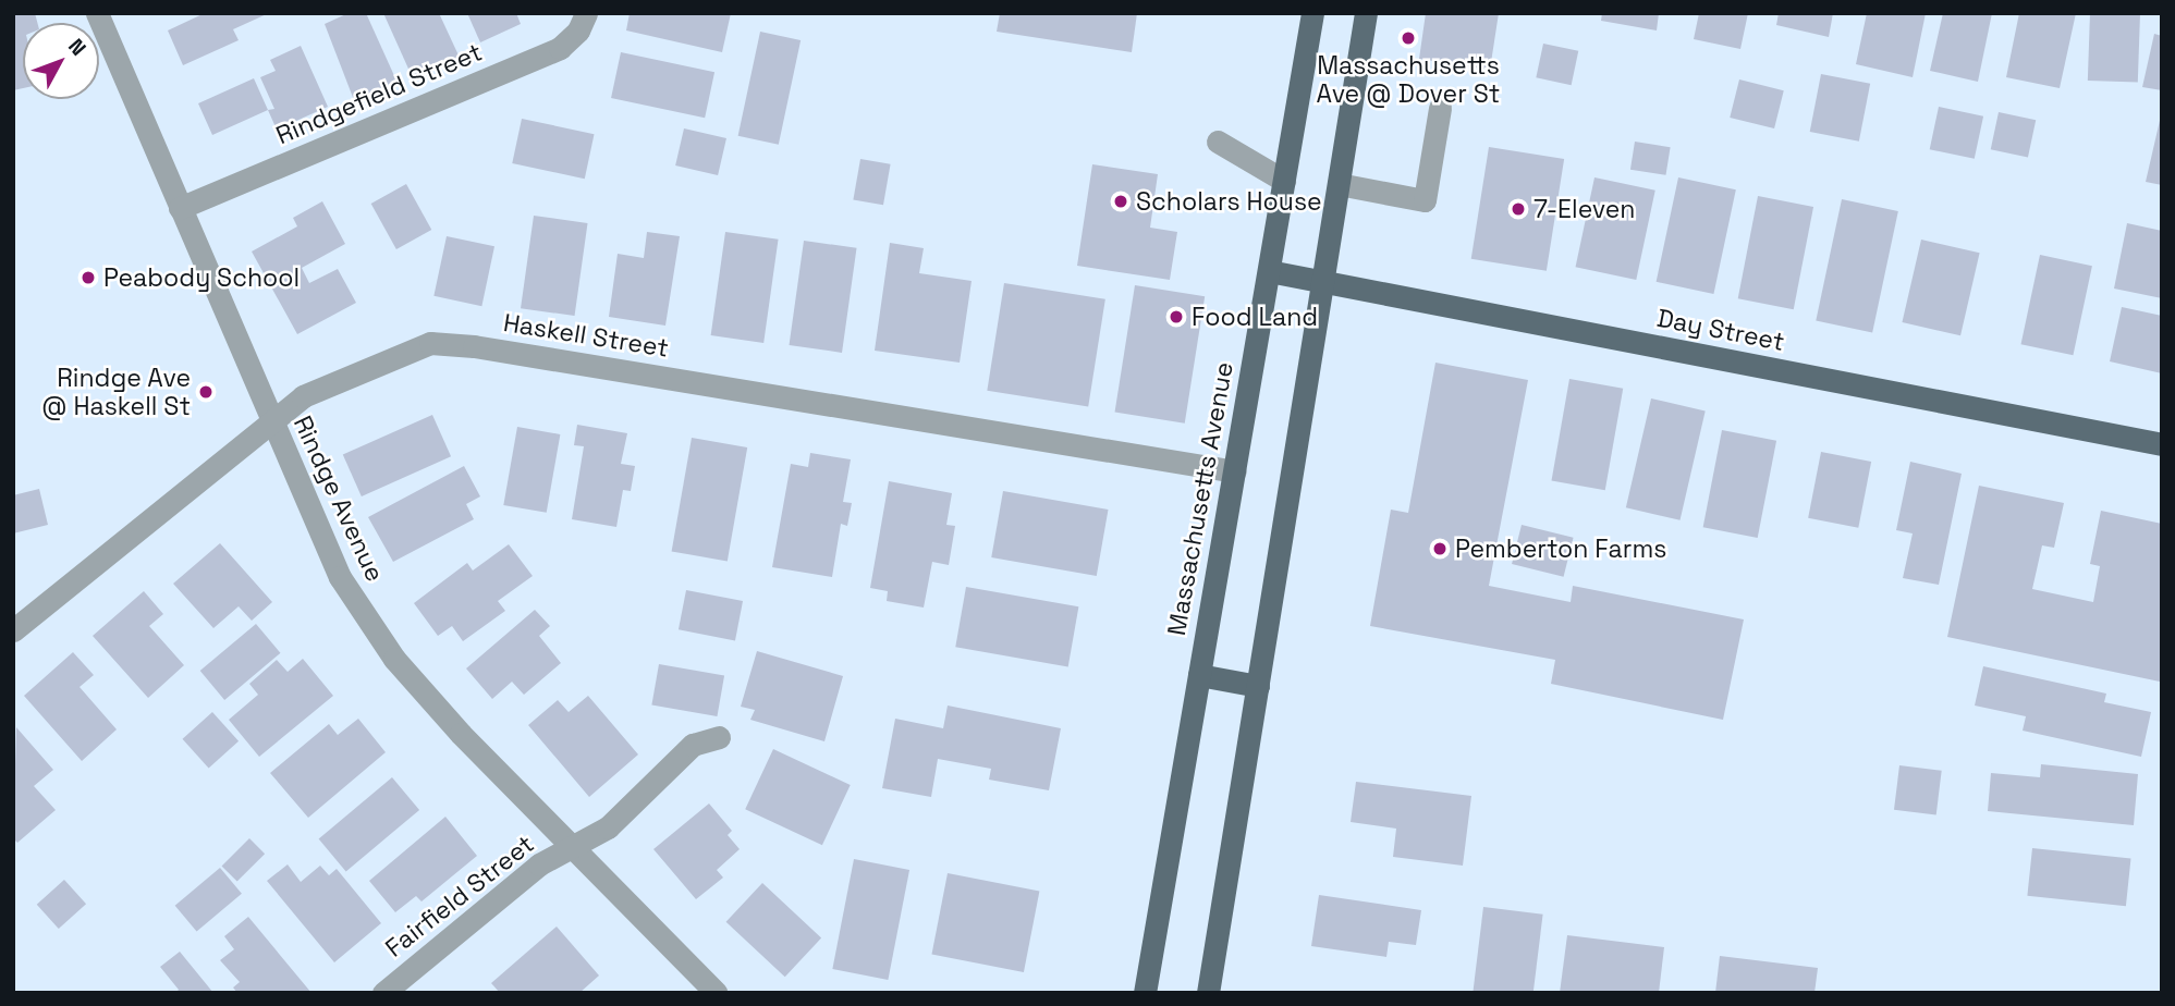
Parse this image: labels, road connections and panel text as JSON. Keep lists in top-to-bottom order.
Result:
{
  "streets": {
    "main road": ["Day Street", "Massachusetts Avenue"],
    "street": [
      "Rindgefield Street",
      "Haskell Street",
      "Rindge Avenue",
      "Fairfield Street"
    ]
  },
  "crossings": [
    ["Rindgefield Street", "Rindge Avenue"],
    ["Day Street", "Massachusetts Avenue"],
    ["Haskell Street", "Rindge Avenue"],
    ["Haskell Street", "Massachusetts Avenue"],
    ["Rindge Avenue", "Fairfield Street"]
  ],
  "places": [
    "Massachusetts Ave @ Dover St",
    "Scholars House",
    "7-Eleven",
    "Peabody School",
    "Food Land",
    "Rindge Ave @ Haskell St",
    "Pemberton Farms"
  ],
  "north": "top right"
}
